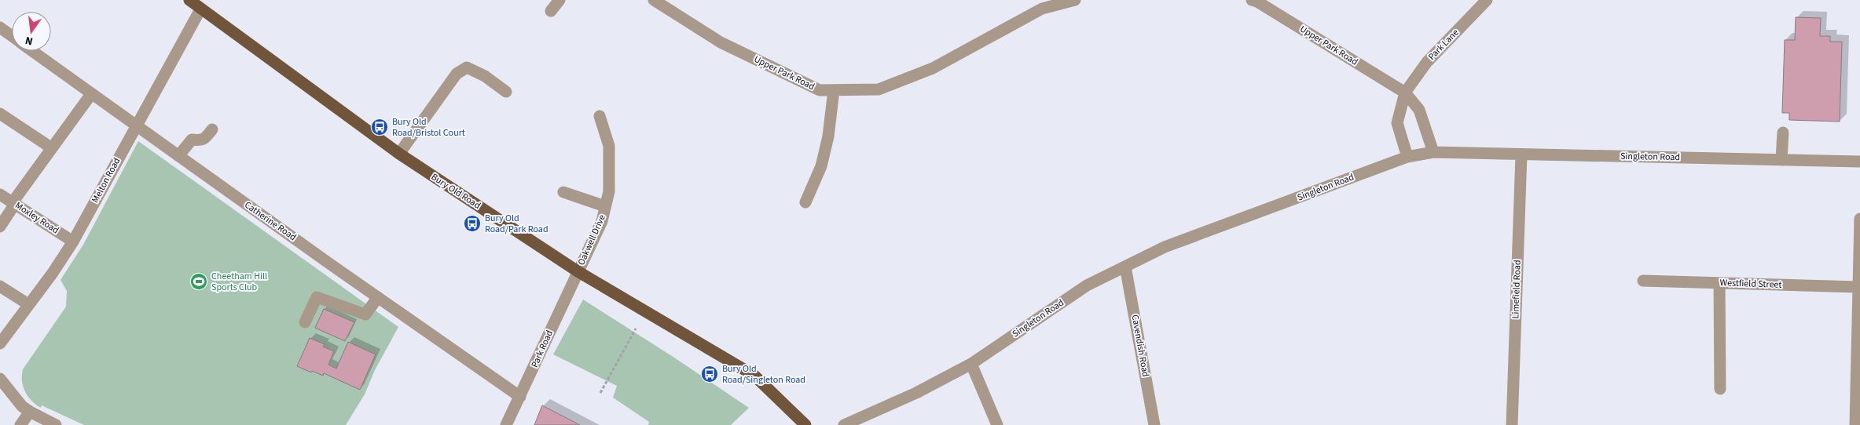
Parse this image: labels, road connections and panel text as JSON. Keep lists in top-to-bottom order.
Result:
{
  "streets": {
    "main road": ["Bury Old Road"],
    "street": [
      "Park Lane",
      "Upper Park Road",
      "Singleton Road",
      "Melton Road",
      "Moxley Road",
      "Catherine Road",
      "Oakwell Drive",
      "Westfield Street",
      "Limefield Road",
      "Cavendish Road",
      "Park Road"
    ]
  },
  "crossings": [
    ["Park Lane", "Upper Park Road"],
    ["Upper Park Road", "Singleton Road"],
    ["Singleton Road", "Limefield Road"],
    ["Singleton Road", "Cavendish Road"],
    ["Melton Road", "Bury Old Road"],
    ["Melton Road", "Moxley Road"],
    ["Melton Road", "Catherine Road"],
    ["Bury Old Road", "Oakwell Drive"],
    ["Bury Old Road", "Park Road"],
    ["Catherine Road", "Park Road"],
    ["Oakwell Drive", "Park Road"]
  ],
  "places": {
    "bus stop": ["Bury Old Road/Bristol Court", "Bury Old Road/Park Road", "Bury Old Road/Singleton Road"],
    "sports": ["Cheetham Hill Sports Club"]
  },
  "north": "bottom"
}
